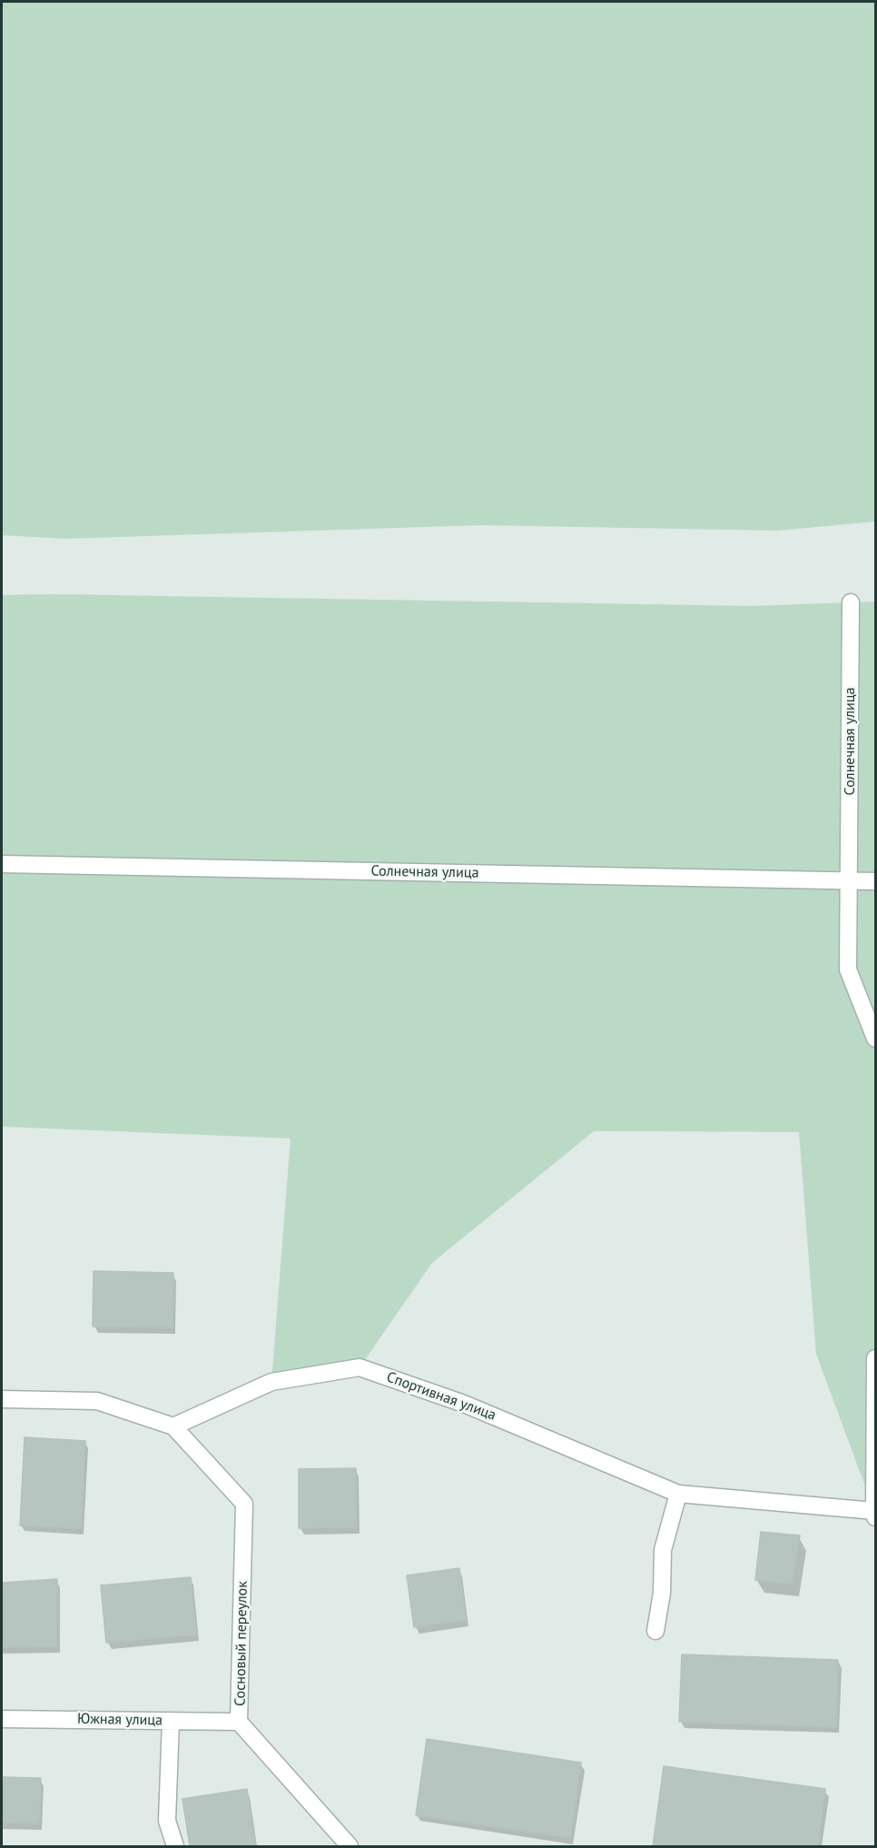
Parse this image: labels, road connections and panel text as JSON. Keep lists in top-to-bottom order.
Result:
{
  "streets": {
    "street": [
      "Солнечная улица",
      "Спортивная улица",
      "Сосновый переулок",
      "Южная улица"
    ]
  },
  "crossings": [
    ["Спортивная улица", "Сосновый переулок"],
    ["Сосновый переулок", "Южная улица"]
  ]
}
